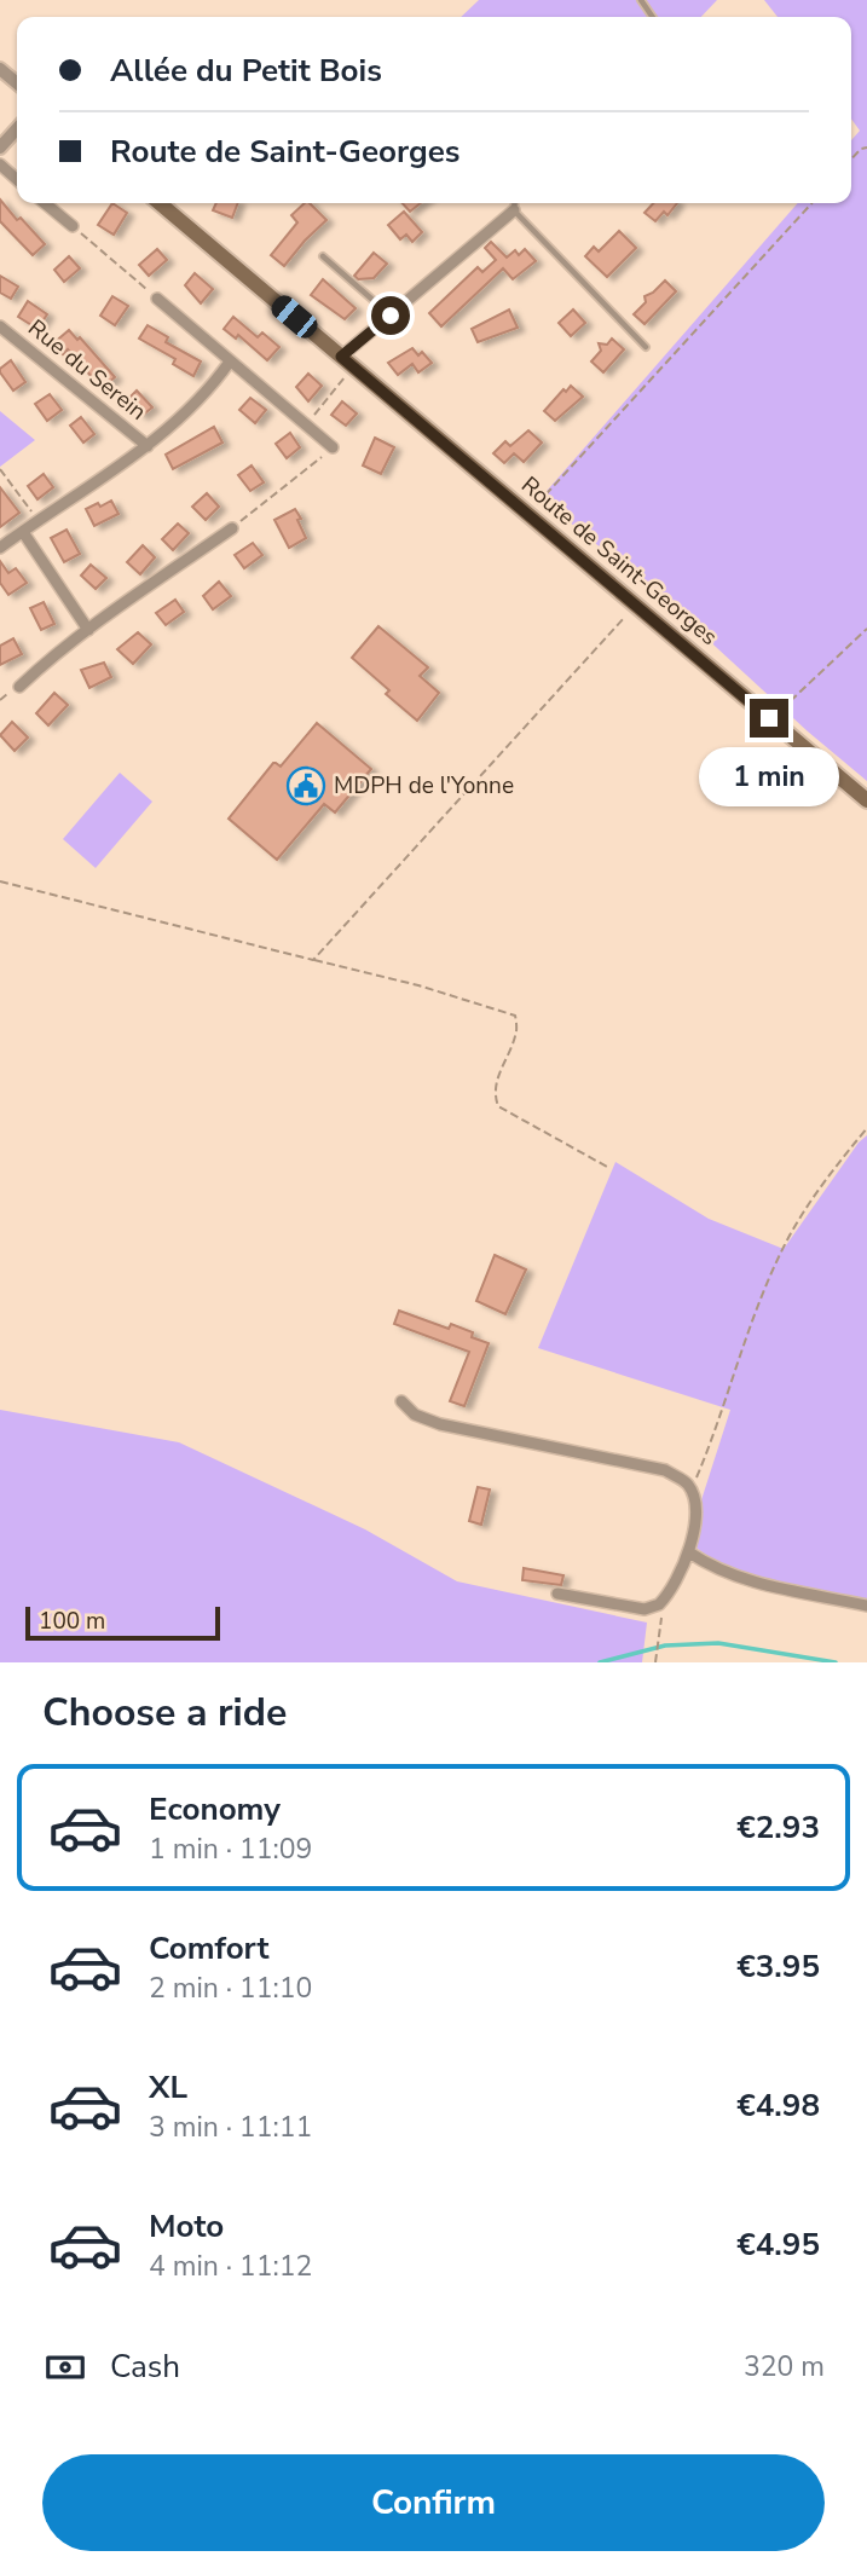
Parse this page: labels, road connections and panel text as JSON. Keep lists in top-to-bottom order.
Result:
{
  "streets": {
    "main road": ["Route de Saint-Georges"],
    "street": ["Rue du Serein"]
  },
  "places": {
    "public building": ["MDPH de l'Yonne"]
  },
  "scale_bar": "100 m",
  "page": {
    "banner": ["Allée du Petit Bois", "Route de Saint-Georges"],
    "bubble": "1 min",
    "scale": "100 m",
    "heading": "Choose a ride",
    "list": [
      {
        "name": "Economy",
        "note": "1 min · 11:09",
        "value": "€2.93"
      },
      {
        "name": "Comfort",
        "note": "2 min · 11:10",
        "value": "€3.95"
      },
      {
        "name": "XL",
        "note": "3 min · 11:11",
        "value": "€4.98"
      },
      {
        "name": "Moto",
        "note": "4 min · 11:12",
        "value": "€4.95"
      }
    ],
    "pay": ["Cash", "320 m"],
    "buttons": "Confirm"
  }
}
